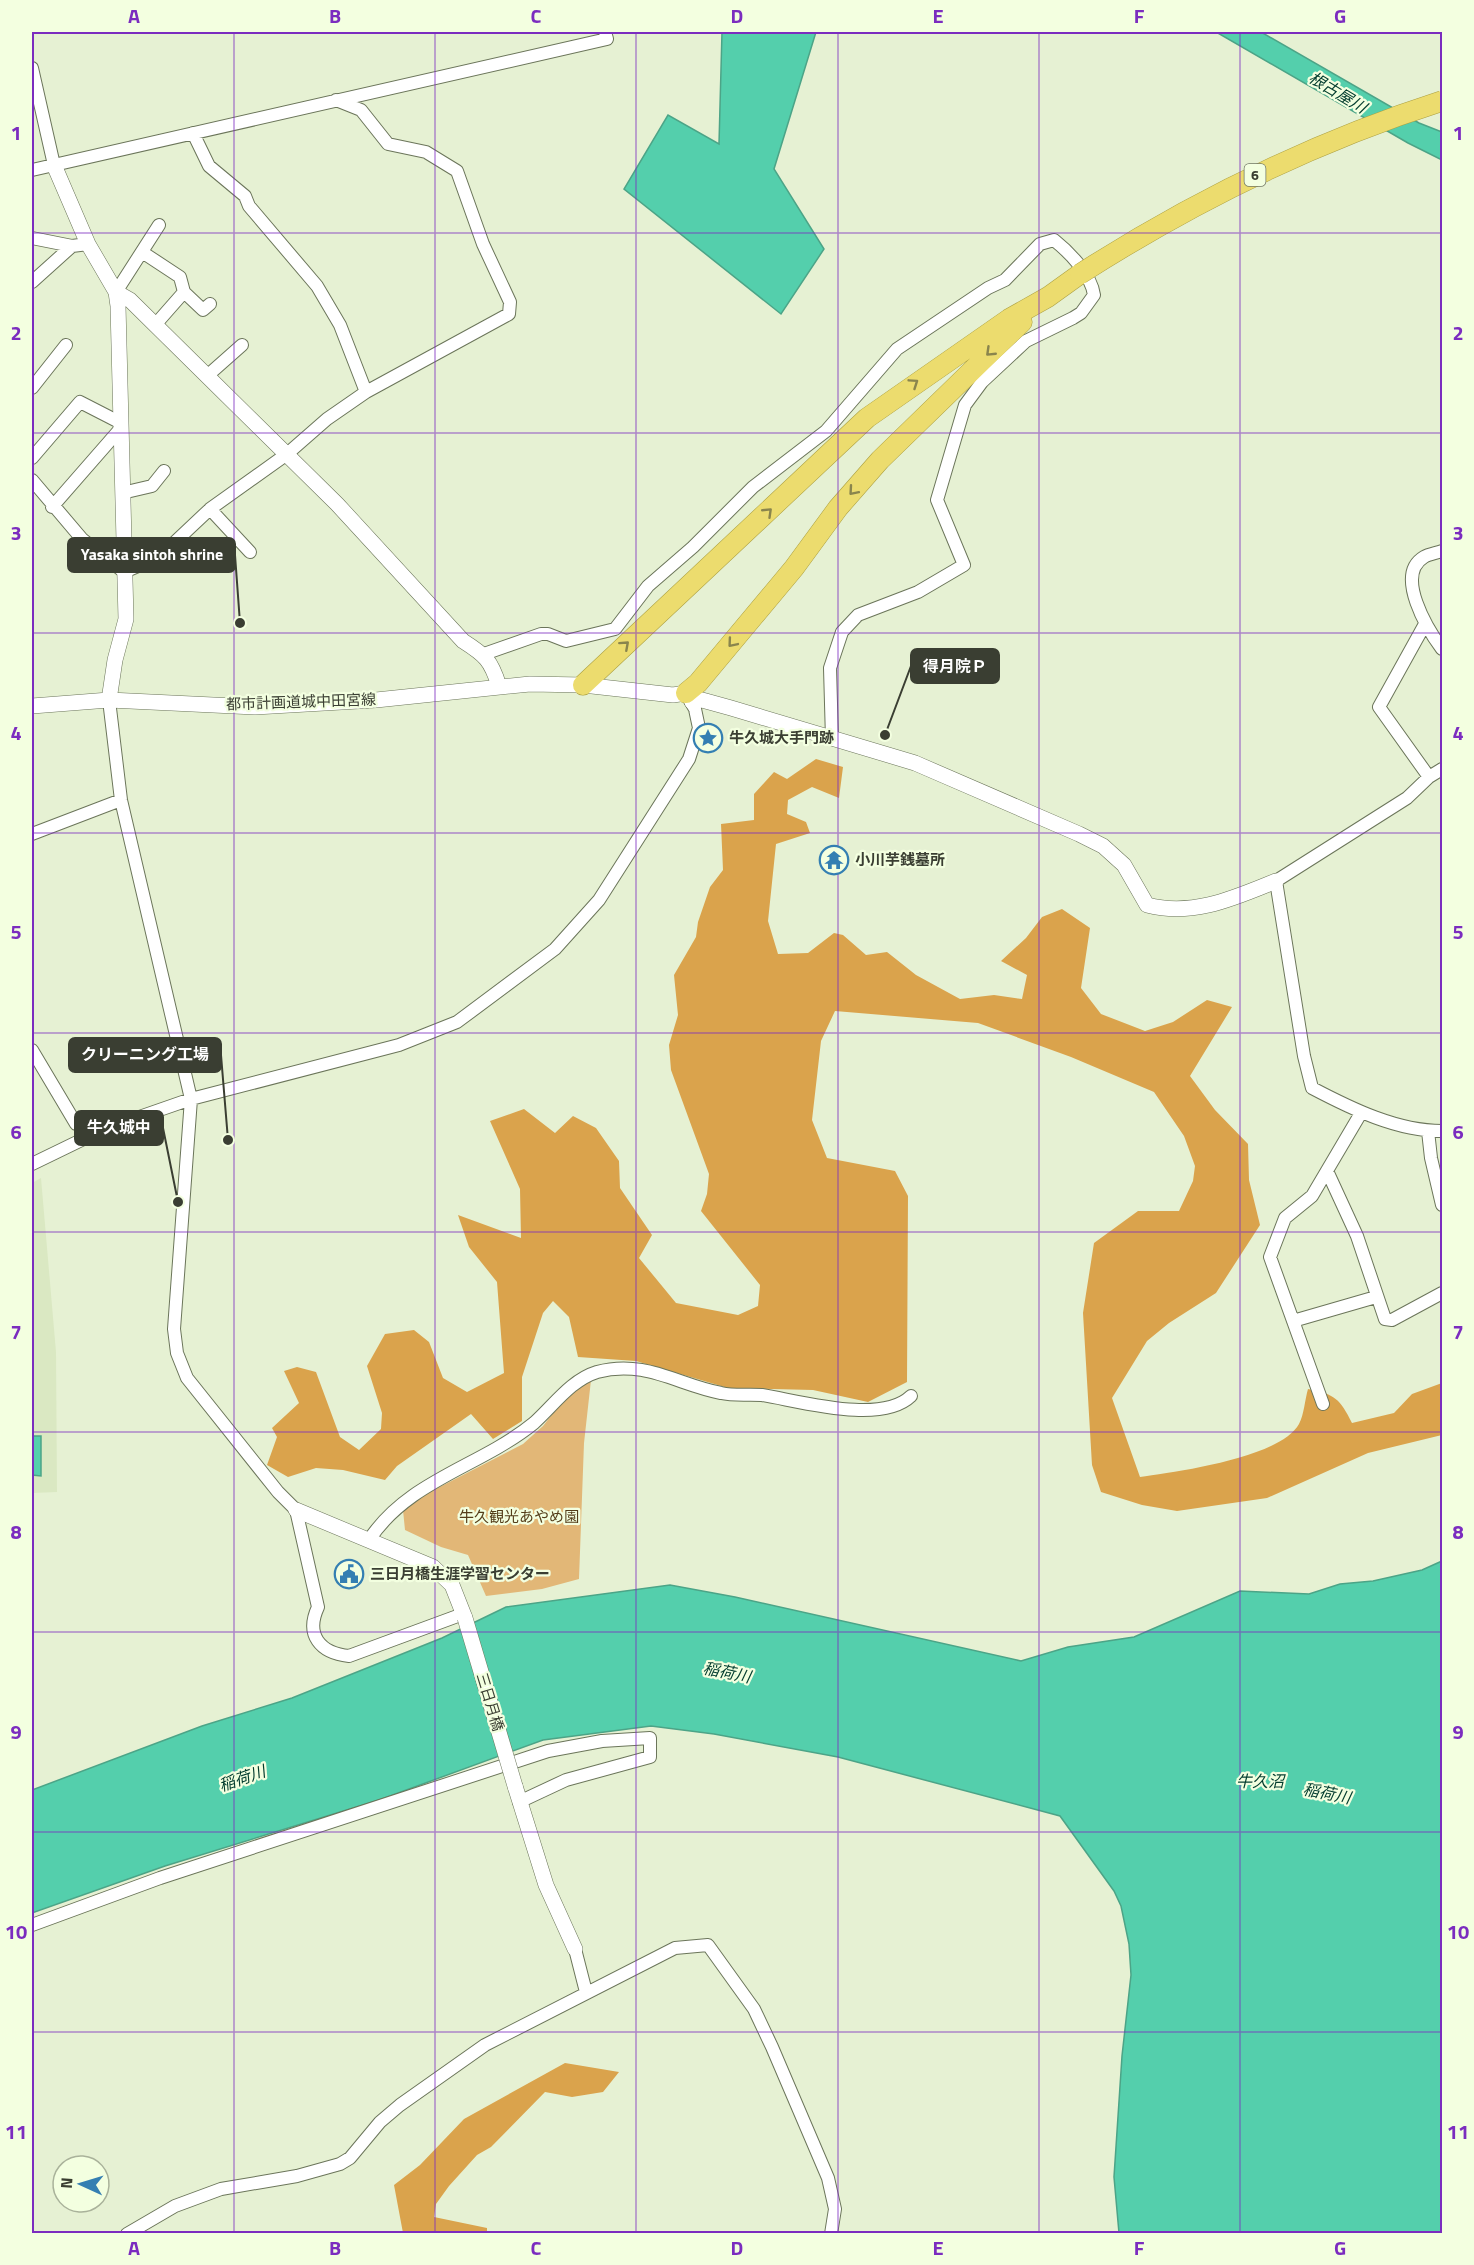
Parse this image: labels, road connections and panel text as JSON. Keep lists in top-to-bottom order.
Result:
{
  "streets": {
    "highway": ["6"],
    "street": ["都市計画道城中田宮線", "三日月橋"]
  },
  "water": ["根古屋川", "稲荷川", "牛久沼"],
  "parks": ["牛久観光あやめ園"],
  "places": {
    "other": [
      "Yasaka sintoh shrine",
      "得月院Ｐ",
      "クリーニング工場",
      "牛久城中"
    ],
    "place": ["牛久城大手門跡"],
    "temple": ["小川芋銭墓所"],
    "public building": ["三日月橋生涯学習センター"]
  },
  "north": "left",
  "grid": {
    "columns": [
      "A",
      "B",
      "C",
      "D",
      "E",
      "F",
      "G"
    ],
    "rows": [
      "1",
      "2",
      "3",
      "4",
      "5",
      "6",
      "7",
      "8",
      "9",
      "10",
      "11"
    ]
  }
}
